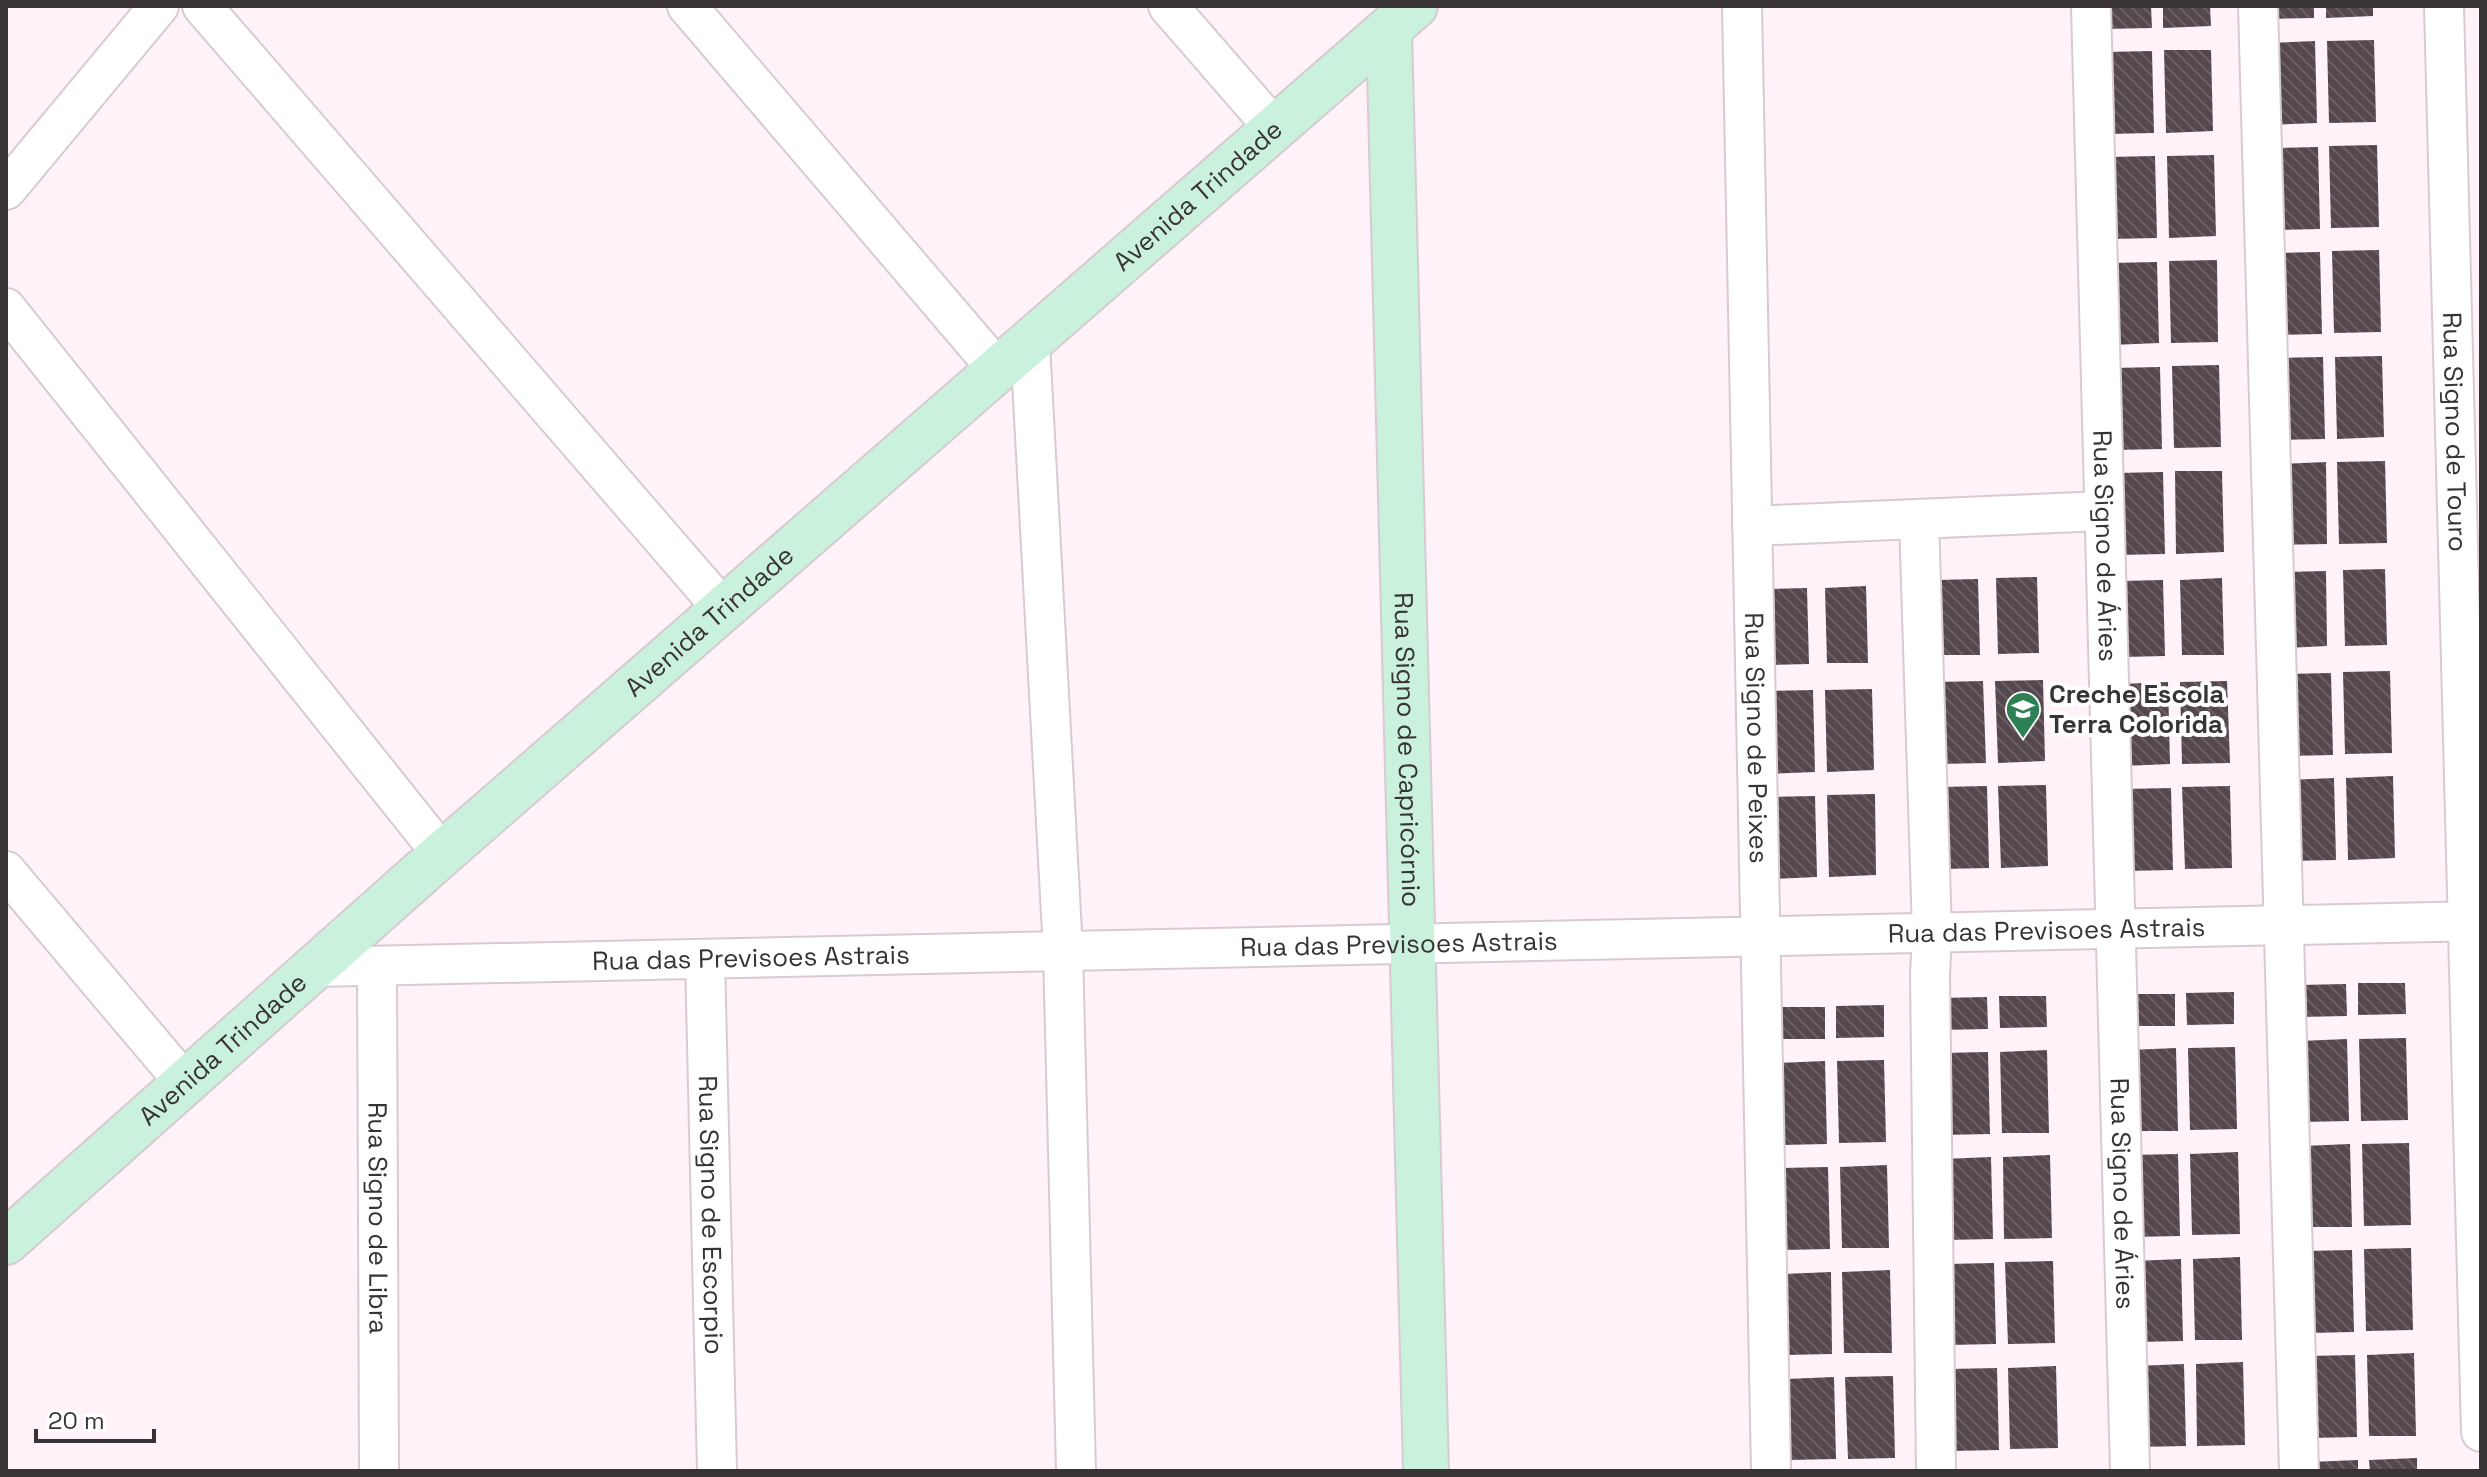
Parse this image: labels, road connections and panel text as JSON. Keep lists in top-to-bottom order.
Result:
{
  "streets": {
    "main road": ["Avenida Trindade", "Rua Signo de Capricórnio"],
    "street": [
      "Rua Signo de Touro",
      "Rua Signo de Áries",
      "Rua Signo de Peixes",
      "Rua das Previsoes Astrais",
      "Rua Signo de Escorpio",
      "Rua Signo de Libra"
    ]
  },
  "crossings": [
    ["Avenida Trindade", "Rua Signo de Capricórnio"],
    ["Avenida Trindade", "Rua das Previsoes Astrais"],
    ["Rua Signo de Touro", "Rua das Previsoes Astrais"],
    ["Rua Signo de Áries", "Rua das Previsoes Astrais"],
    ["Rua Signo de Peixes", "Rua das Previsoes Astrais"],
    ["Rua Signo de Capricórnio", "Rua das Previsoes Astrais"],
    ["Rua das Previsoes Astrais", "Rua Signo de Escorpio"],
    ["Rua das Previsoes Astrais", "Rua Signo de Libra"]
  ],
  "places": {
    "school or university": ["Creche Escola Terra Colorida"]
  },
  "scale_bar": "20 m"
}
